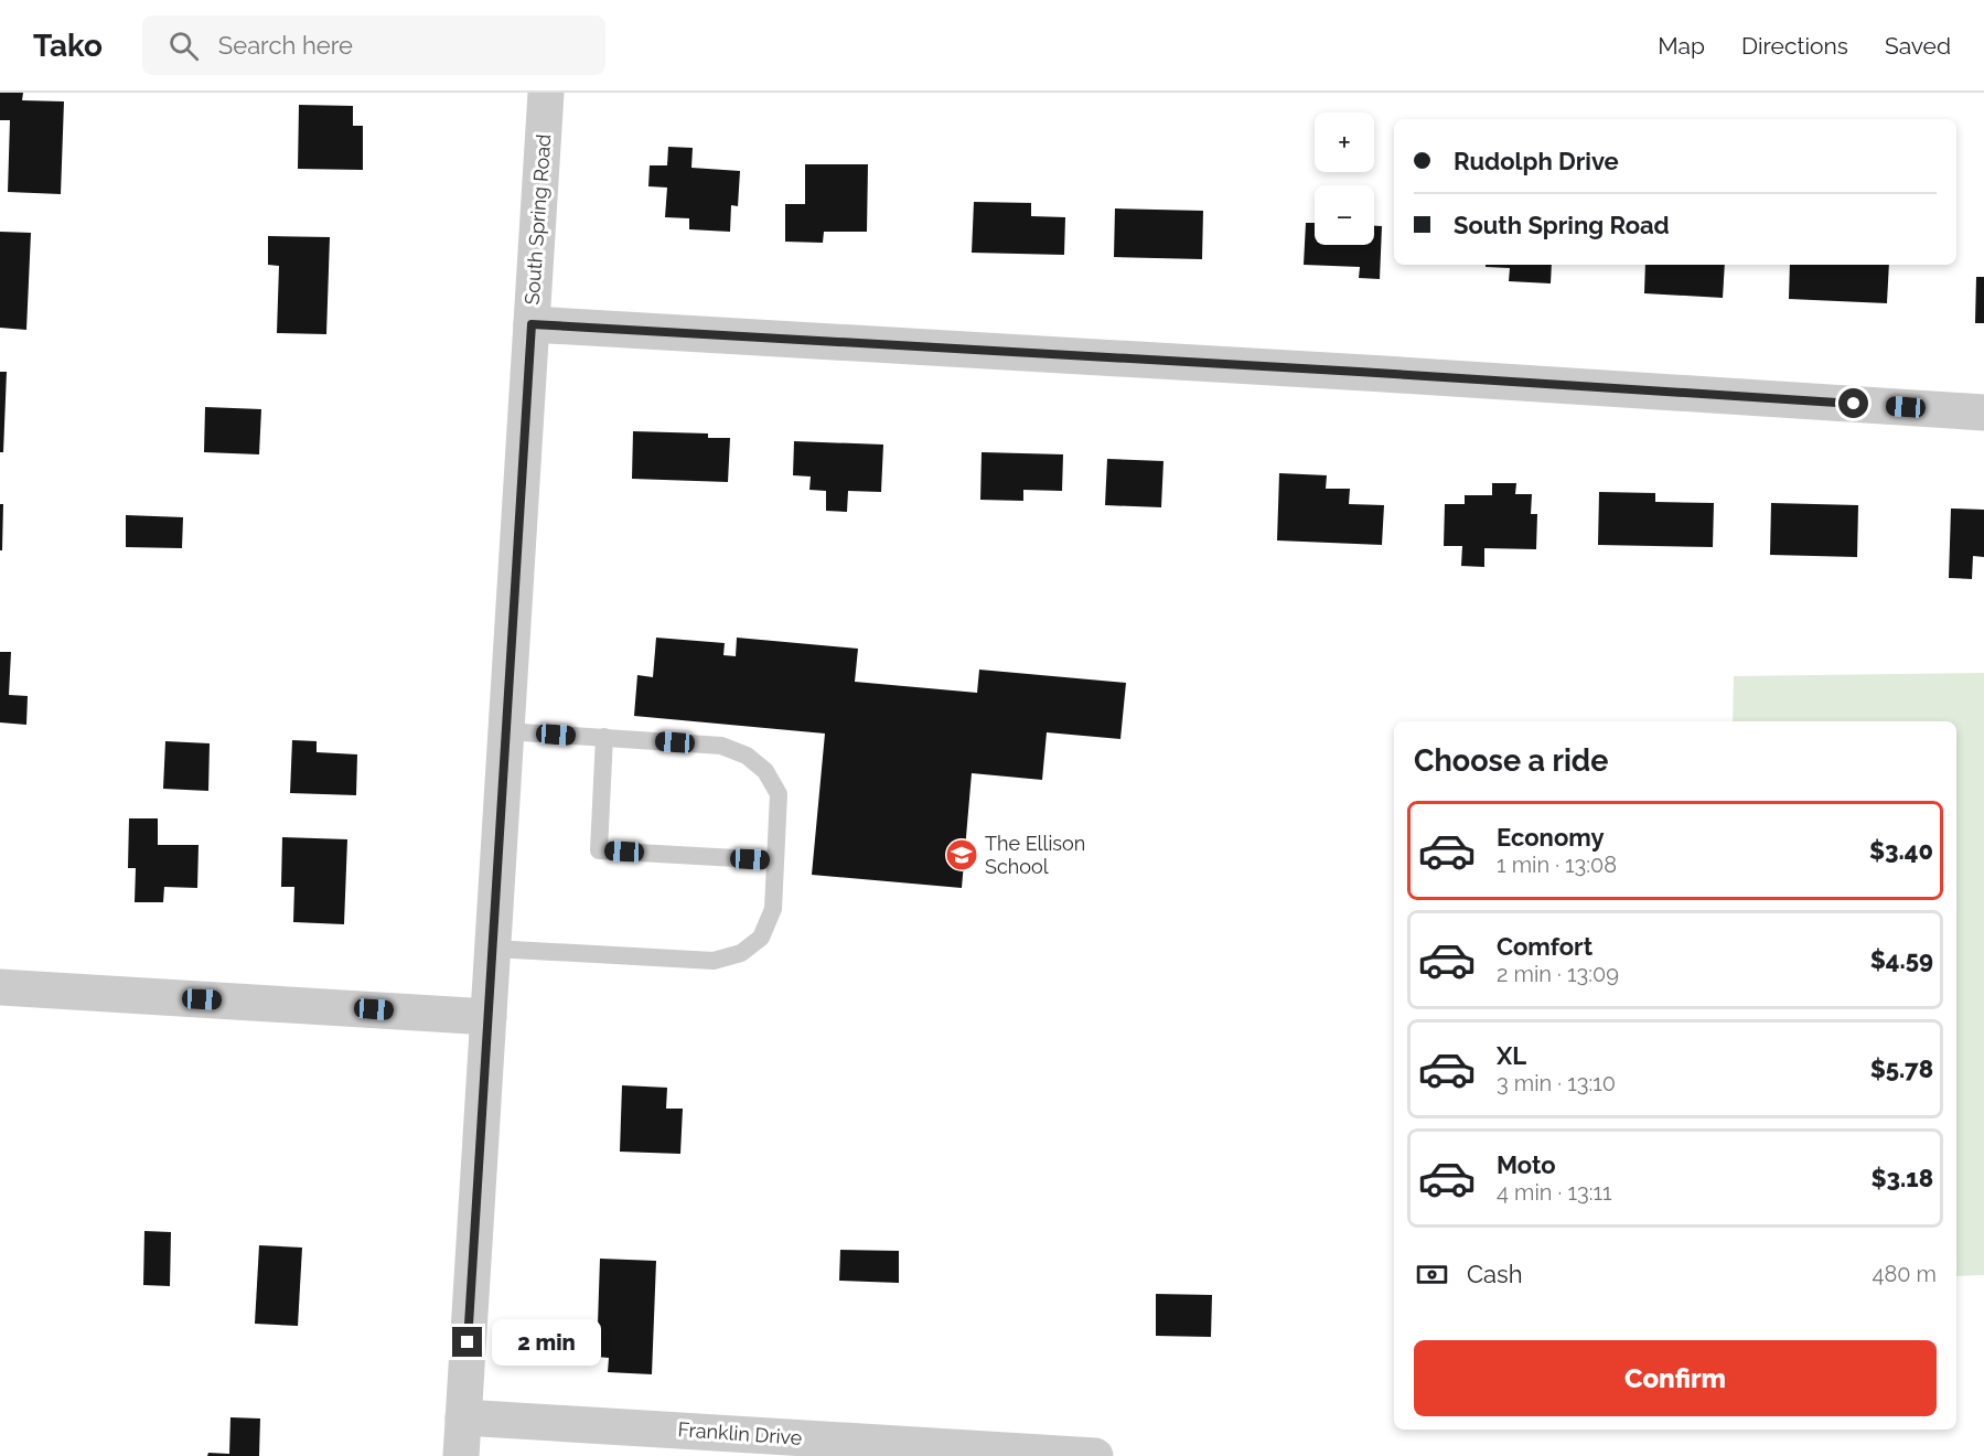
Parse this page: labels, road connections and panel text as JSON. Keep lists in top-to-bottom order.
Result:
{
  "streets": {
    "street": ["South Spring Road", "Franklin Drive"]
  },
  "crossings": [
    ["South Spring Road", "Franklin Drive"]
  ],
  "places": {
    "school or university": ["The Ellison School"]
  },
  "page": {
    "header": "Tako",
    "search": "Search here",
    "nav": ["Map", "Directions", "Saved"],
    "map_buttons": ["+", "−"],
    "banner": ["Rudolph Drive", "South Spring Road"],
    "heading": "Choose a ride",
    "list": [
      {
        "name": "Economy",
        "note": "1 min · 13:08",
        "value": "$3.40"
      },
      {
        "name": "Comfort",
        "note": "2 min · 13:09",
        "value": "$4.59"
      },
      {
        "name": "XL",
        "note": "3 min · 13:10",
        "value": "$5.78"
      },
      {
        "name": "Moto",
        "note": "4 min · 13:11",
        "value": "$3.18"
      }
    ],
    "pay": ["Cash", "480 m"],
    "bubble": "2 min",
    "buttons": "Confirm"
  }
}
